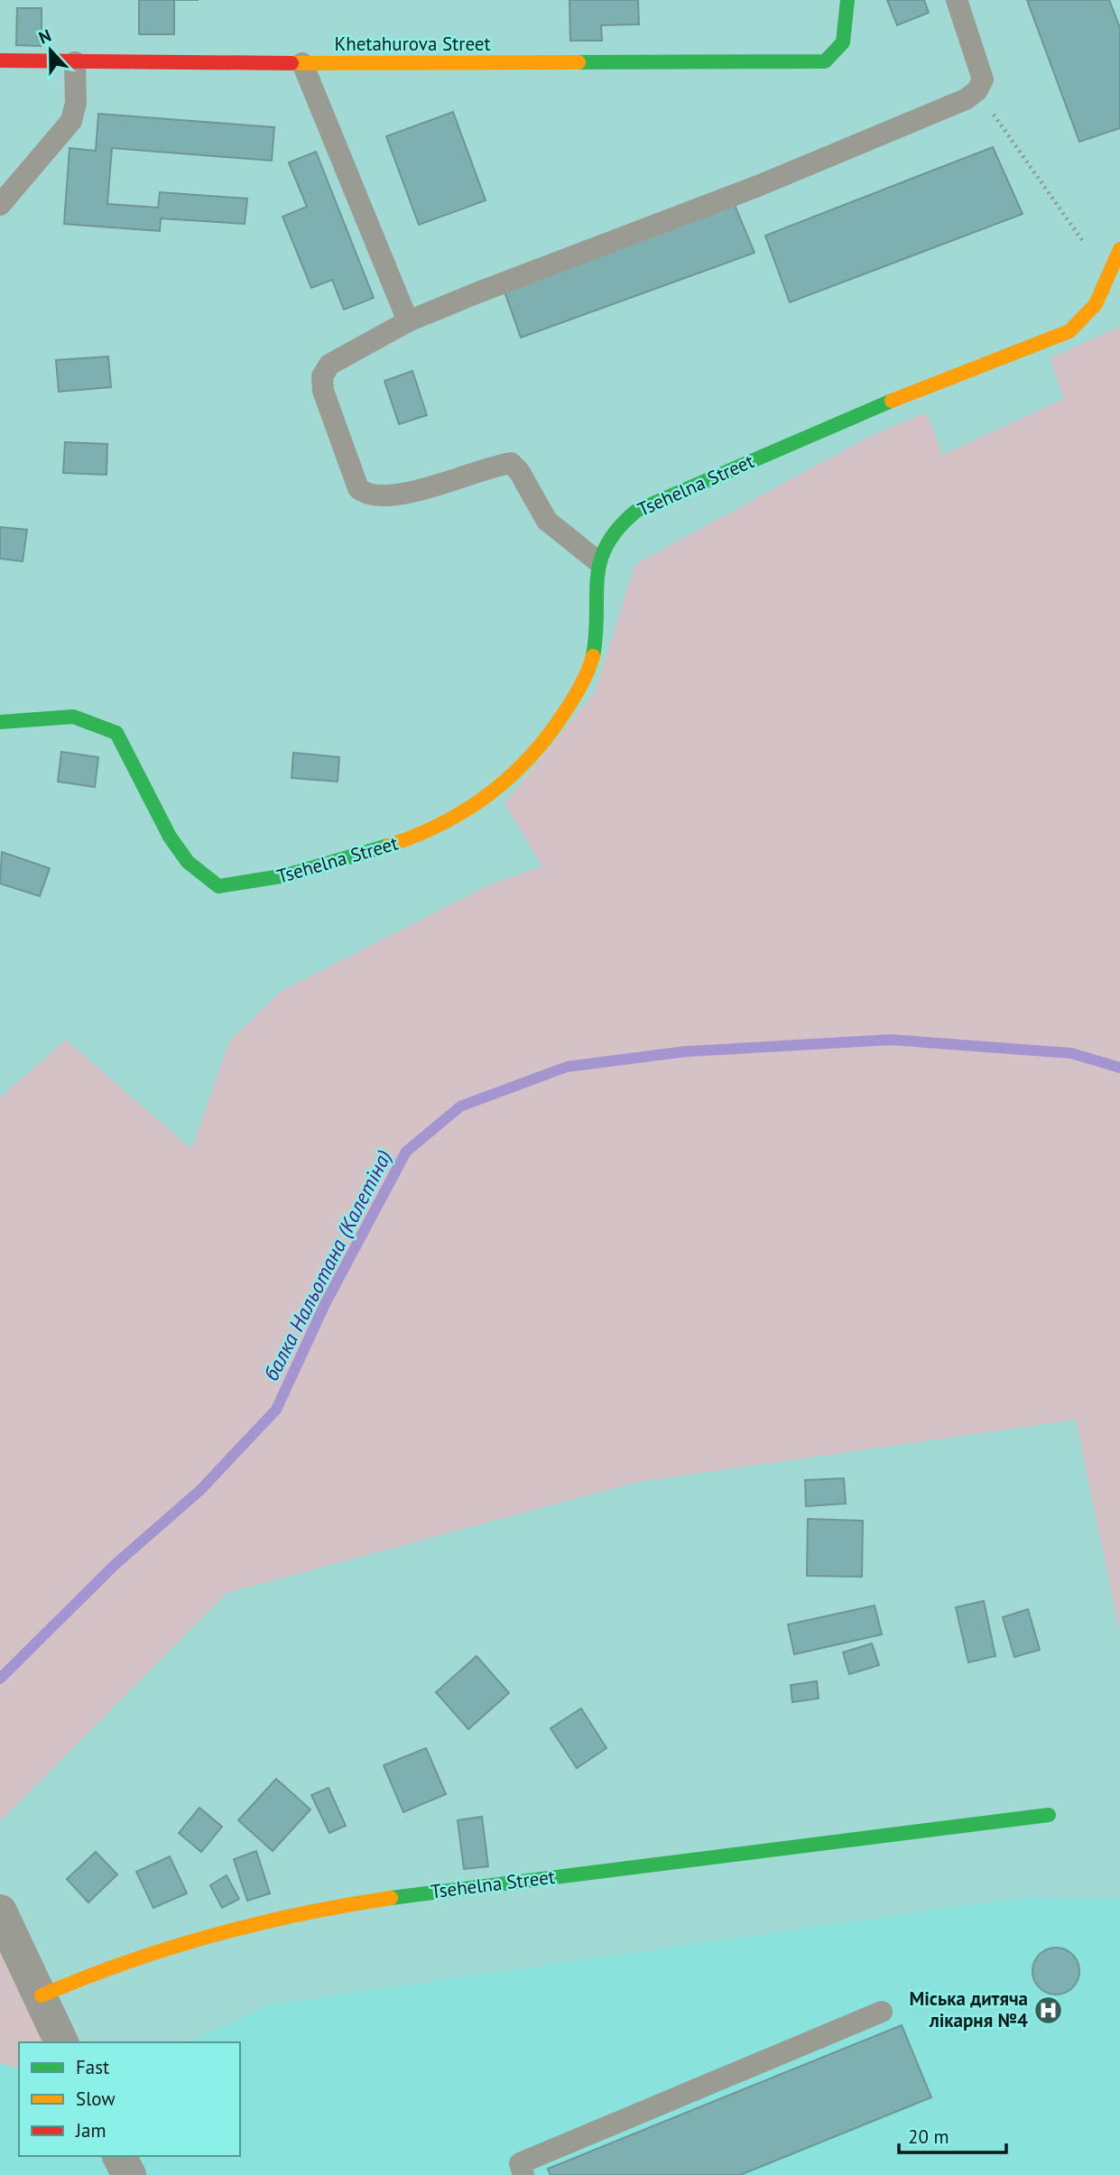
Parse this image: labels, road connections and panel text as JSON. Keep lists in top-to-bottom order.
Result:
{
  "streets": {
    "street": ["Khetahurova Street", "Tsehelna Street"]
  },
  "water": ["балка Нальотана (Калетіна)"],
  "places": {
    "hospital": ["Міська дитяча лікарня №4"]
  },
  "legend": ["Fast", "Slow", "Jam"],
  "scale_bar": "20 m",
  "north": "top"
}
